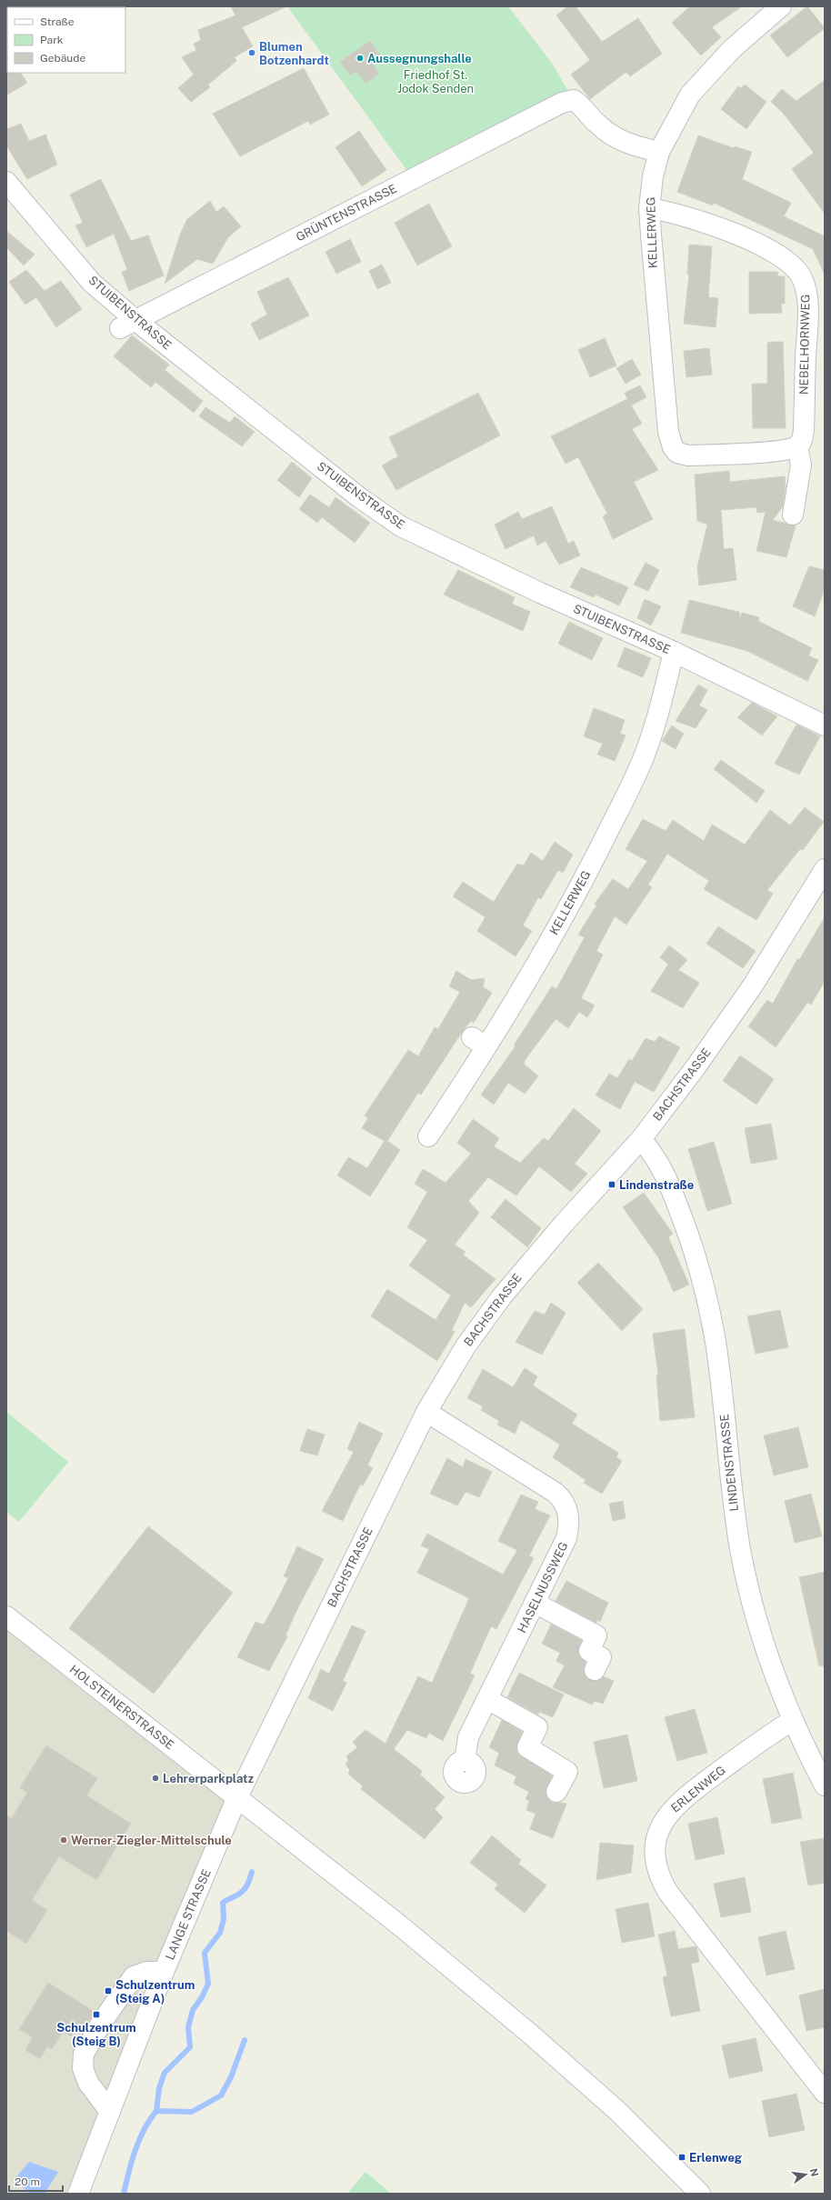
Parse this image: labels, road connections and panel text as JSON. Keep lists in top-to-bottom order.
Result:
{
  "streets": {
    "street": [
      "GRÜNTENSTRASSE",
      "KELLERWEG",
      "STUIBENSTRASSE",
      "NEBELHORNWEG",
      "BACHSTRASSE",
      "LINDENSTRASSE",
      "HASELNUSSWEG",
      "HOLSTEINERSTRASSE",
      "ERLENWEG",
      "LANGE STRASSE"
    ]
  },
  "crossings": [
    ["GRÜNTENSTRASSE", "KELLERWEG"],
    ["GRÜNTENSTRASSE", "STUIBENSTRASSE"],
    ["KELLERWEG", "STUIBENSTRASSE"],
    ["KELLERWEG", "NEBELHORNWEG"],
    ["BACHSTRASSE", "LINDENSTRASSE"],
    ["BACHSTRASSE", "HASELNUSSWEG"],
    ["BACHSTRASSE", "HOLSTEINERSTRASSE"],
    ["BACHSTRASSE", "LANGE STRASSE"],
    ["LINDENSTRASSE", "ERLENWEG"],
    ["HOLSTEINERSTRASSE", "LANGE STRASSE"]
  ],
  "parks": ["Friedhof St. Jodok Senden"],
  "places": {
    "other": [
      "Blumen Botzenhardt",
      "Aussegnungshalle",
      "Lehrerparkplatz",
      "Werner-Ziegler-Mittelschule"
    ],
    "transit": [
      "Lindenstraße",
      "Schulzentrum (Steig A)",
      "Schulzentrum (Steig B)",
      "Erlenweg"
    ]
  },
  "legend": ["Straße", "Park", "Gebäude"],
  "scale_bar": "20 m",
  "north": "right"
}
